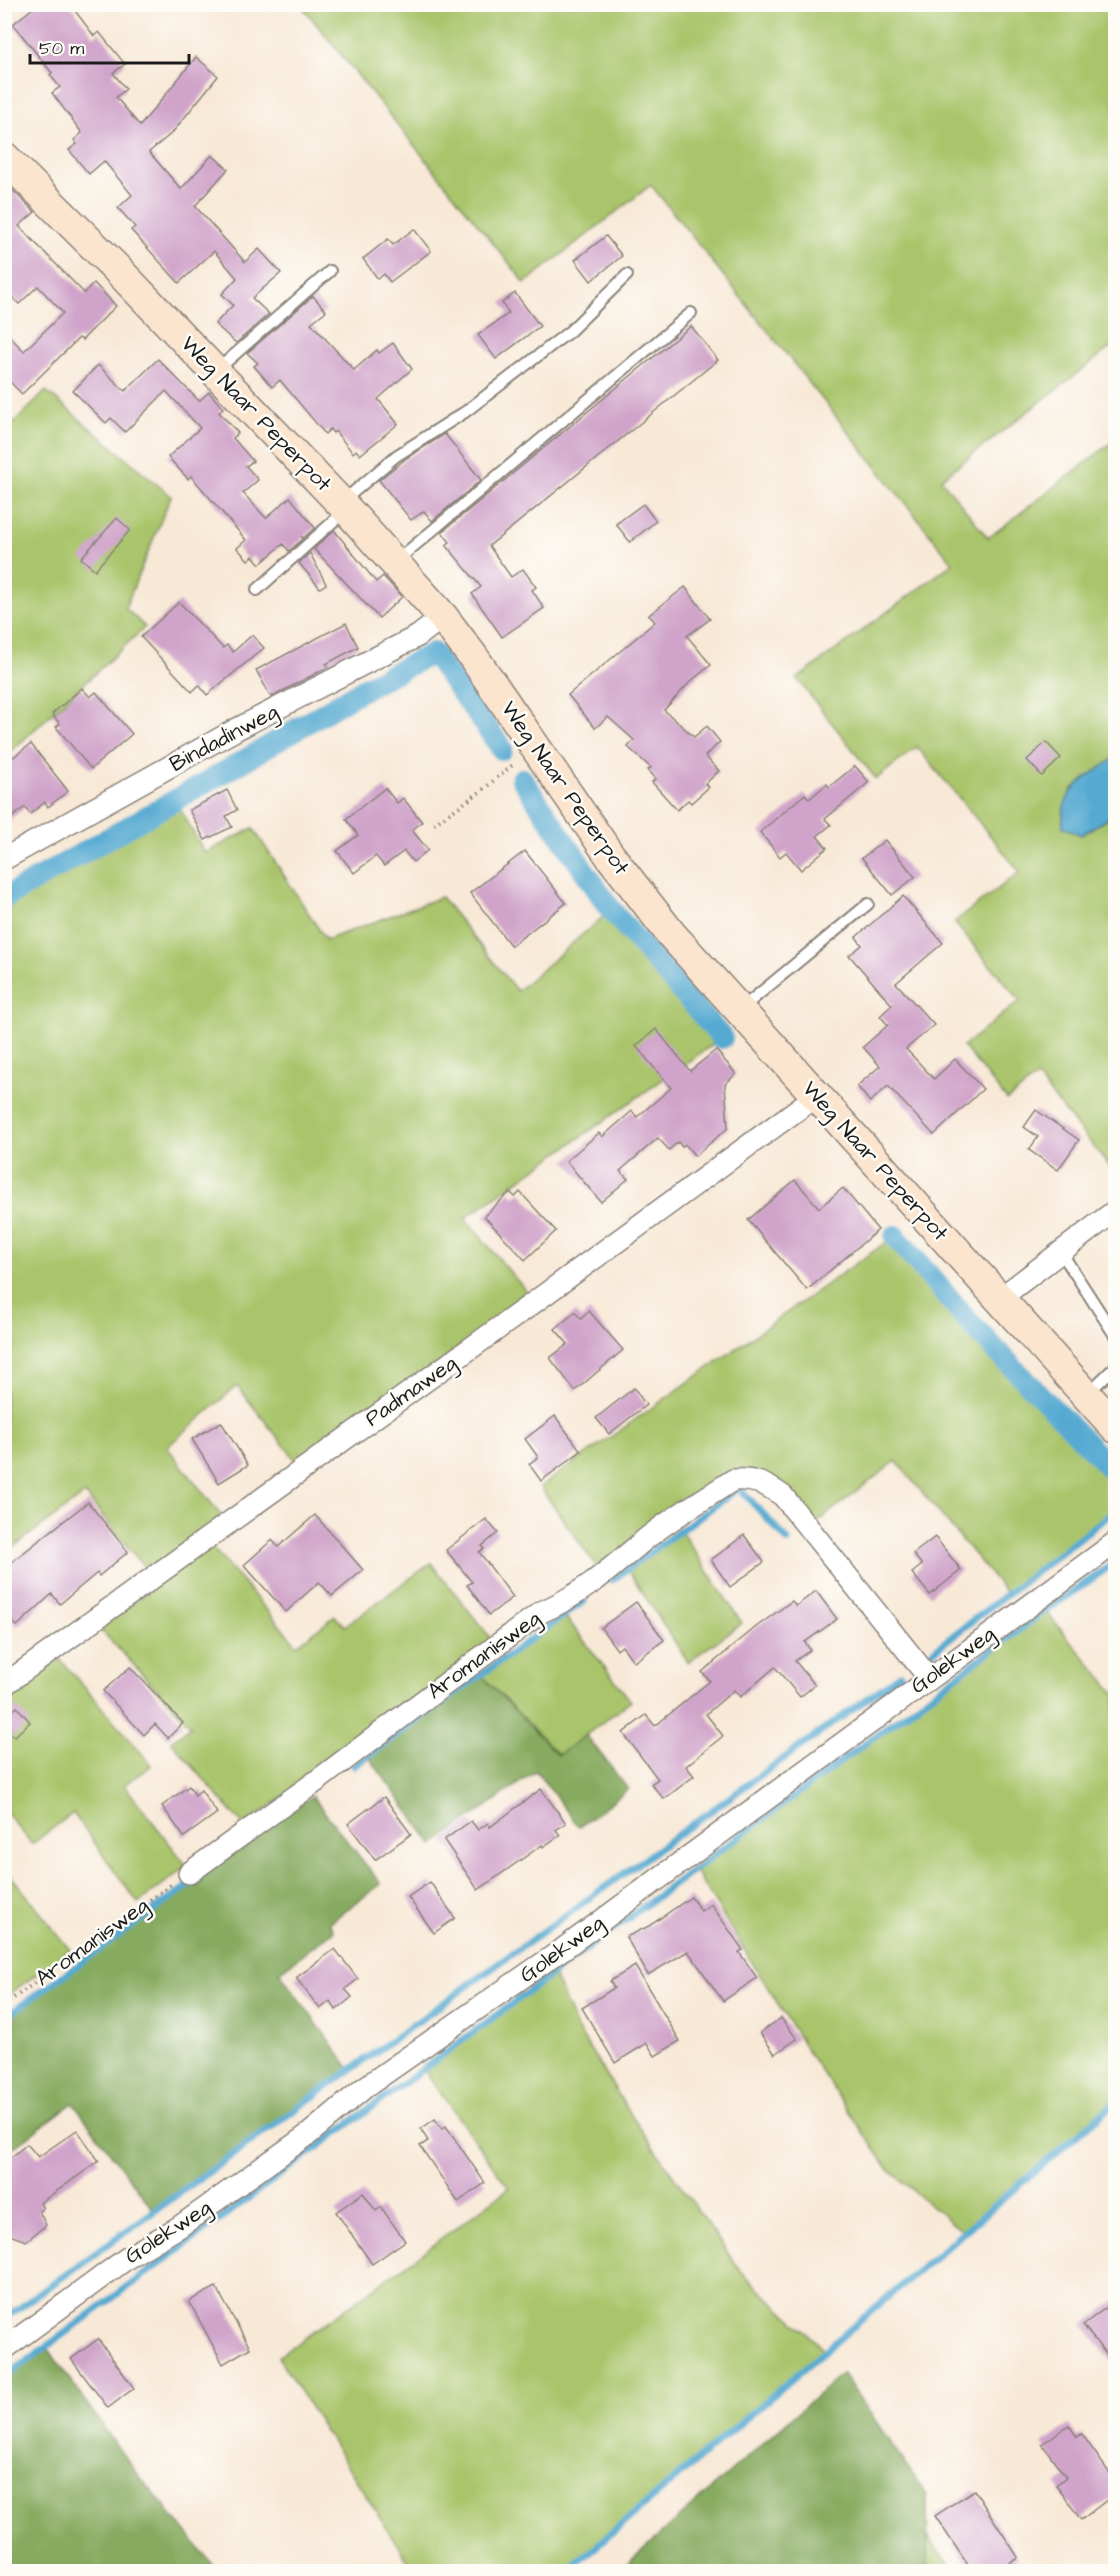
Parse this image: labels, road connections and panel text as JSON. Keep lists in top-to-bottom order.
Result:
{
  "streets": {
    "street": [
      "Weg Naar Peperpot",
      "Bindadinweg",
      "Padmaweg",
      "Aromanisweg",
      "Golekweg"
    ]
  },
  "crossings": [
    ["Weg Naar Peperpot", "Bindadinweg"],
    ["Weg Naar Peperpot", "Padmaweg"],
    ["Aromanisweg", "Golekweg"]
  ],
  "scale_bar": "50 m"
}
